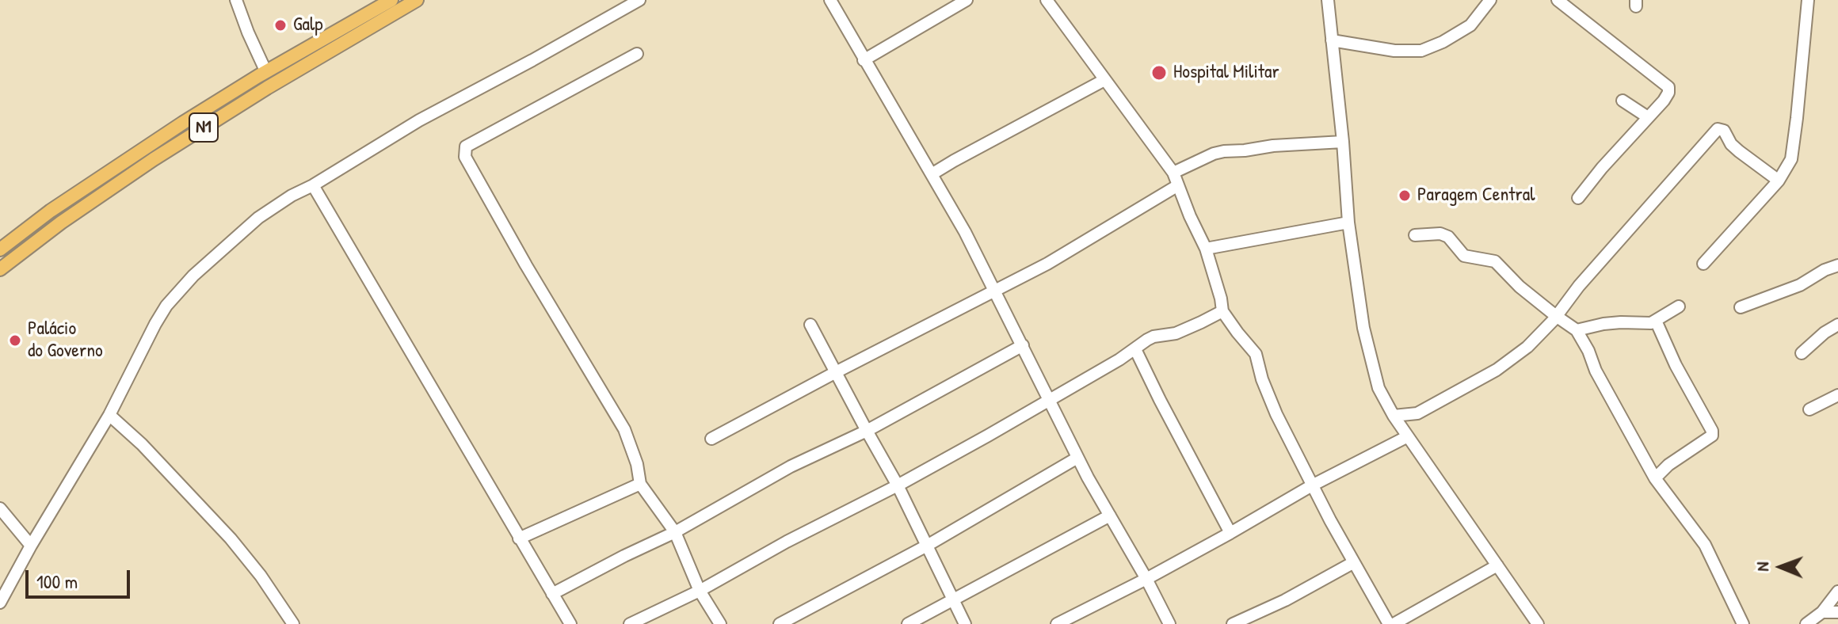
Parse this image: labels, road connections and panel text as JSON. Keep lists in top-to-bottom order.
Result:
{
  "streets": {
    "main road": ["N1"]
  },
  "places": [
    "Galp",
    "Hospital Militar",
    "Paragem Central",
    "Palácio do Governo"
  ],
  "scale_bar": "100 m",
  "north": "left"
}
